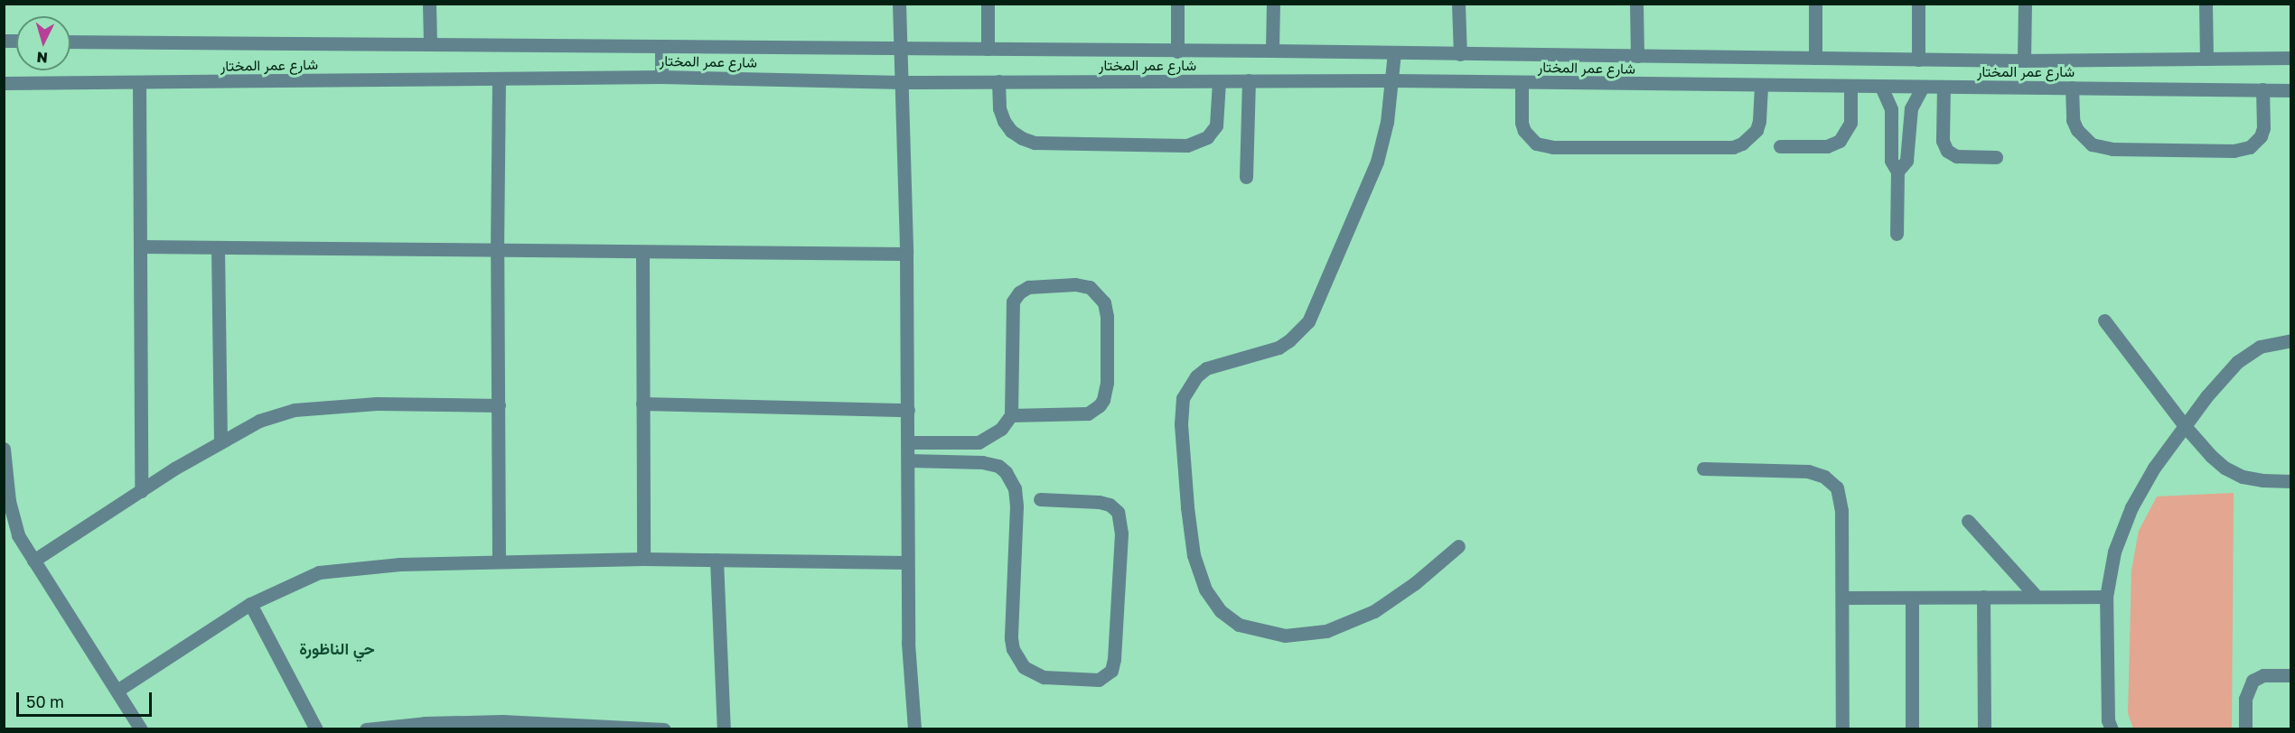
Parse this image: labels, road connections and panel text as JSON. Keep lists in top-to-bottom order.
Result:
{
  "streets": {
    "street": ["شارع عمر المختار"]
  },
  "districts": ["حي الناظورة"],
  "scale_bar": "50 m",
  "north": "bottom"
}
